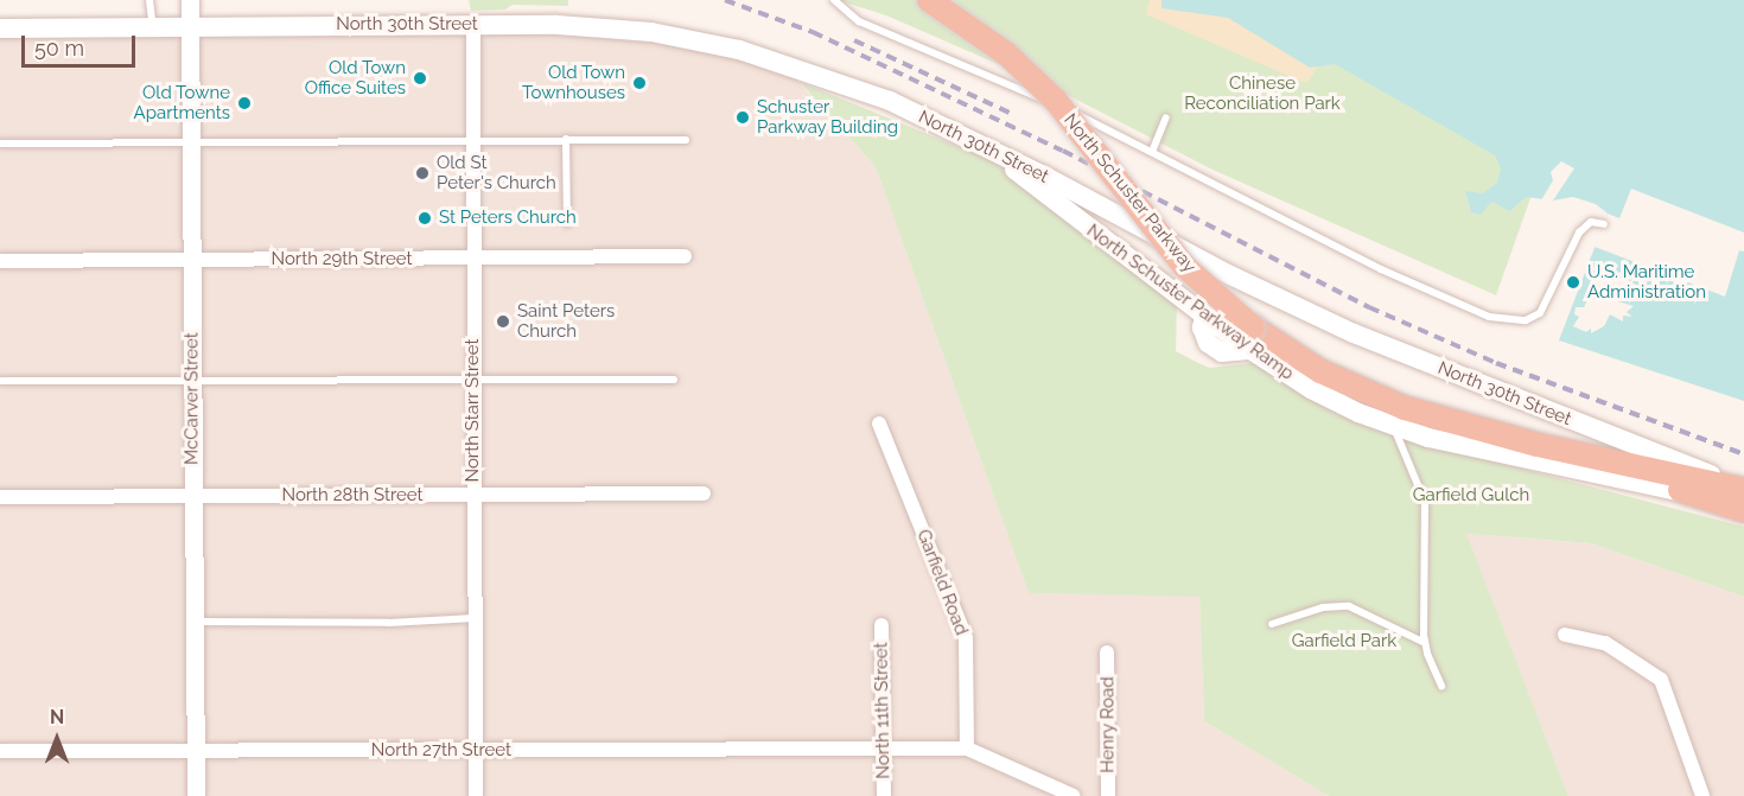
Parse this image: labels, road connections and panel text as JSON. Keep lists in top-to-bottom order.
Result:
{
  "streets": {
    "highway": ["North Schuster Parkway"],
    "main road": ["North 30th Street", "North Schuster Parkway Ramp"],
    "street": [
      "North 29th Street",
      "McCarver Street",
      "North Starr Street",
      "North 28th Street",
      "Garfield Road",
      "North 11th Street",
      "Henry Road",
      "North 27th Street"
    ]
  },
  "crossings": [
    ["North 30th Street", "North Schuster Parkway"],
    ["North 30th Street", "North Schuster Parkway Ramp"],
    ["North 30th Street", "McCarver Street"],
    ["North 30th Street", "North Starr Street"],
    ["North Schuster Parkway", "North Schuster Parkway Ramp"],
    ["North 29th Street", "McCarver Street"],
    ["North 29th Street", "North Starr Street"],
    ["McCarver Street", "North 28th Street"],
    ["McCarver Street", "North 27th Street"],
    ["North Starr Street", "North 28th Street"],
    ["North Starr Street", "North 27th Street"],
    ["Garfield Road", "North 27th Street"],
    ["North 11th Street", "North 27th Street"]
  ],
  "parks": ["Chinese Reconciliation Park", "Garfield Gulch", "Garfield Park"],
  "places": [
    "Old Town Office Suites",
    "Old Town Townhouses",
    "Old Towne Apartments",
    "Schuster Parkway Building",
    "Old St Peter's Church",
    "St Peters Church",
    "U.S. Maritime Administration",
    "Saint Peters Church"
  ],
  "scale_bar": "50 m",
  "north": "top"
}
